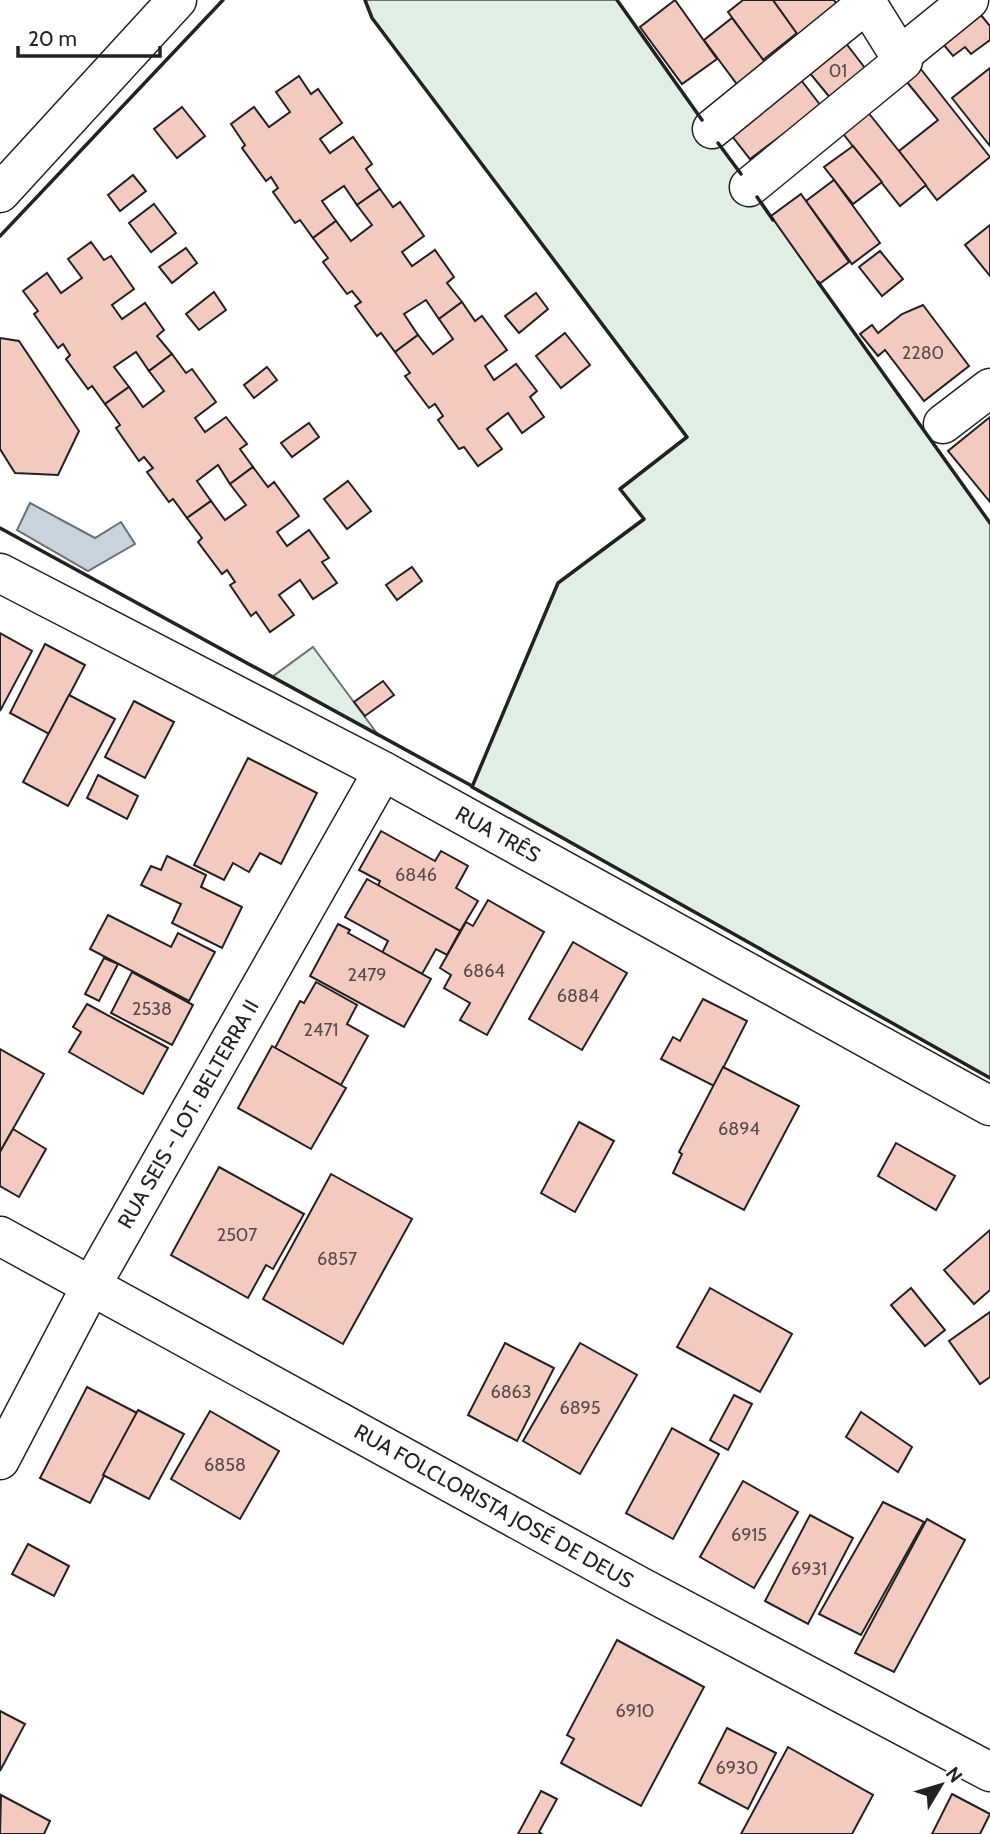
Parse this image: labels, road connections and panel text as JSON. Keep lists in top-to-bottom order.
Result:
{
  "streets": {
    "street": ["RUA TRÊS", "RUA SEIS - LOT. BELTERRA II", "RUA FOLCLORISTA JOSÉ DE DEUS"]
  },
  "crossings": [
    ["RUA TRÊS", "RUA SEIS - LOT. BELTERRA II"],
    ["RUA SEIS - LOT. BELTERRA II", "RUA FOLCLORISTA JOSÉ DE DEUS"]
  ],
  "house_numbers": [
    "01",
    "2280",
    "6846",
    "6864",
    "2479",
    "6884",
    "2538",
    "2471",
    "6894",
    "2507",
    "6857",
    "6863",
    "6895",
    "6858",
    "6915",
    "6931",
    "6910",
    "6930"
  ],
  "scale_bar": "20 m",
  "north": "top right"
}
